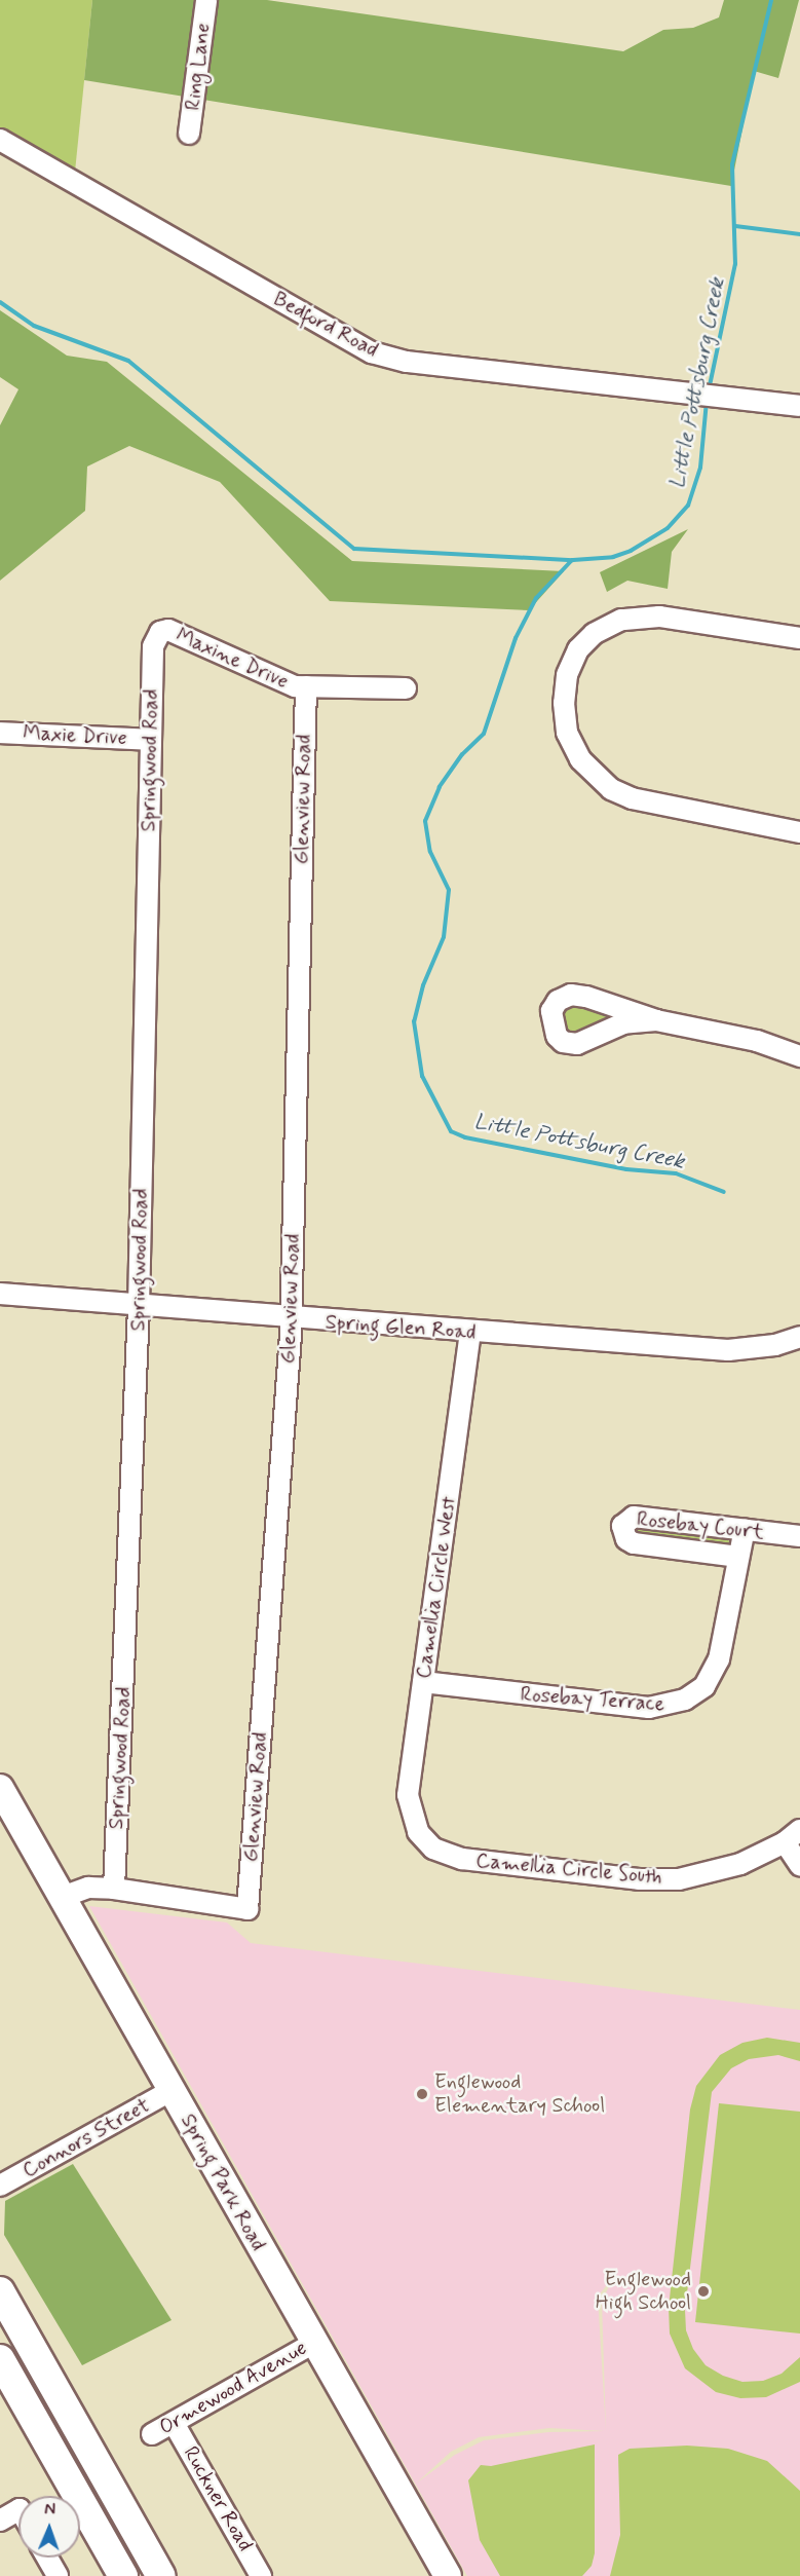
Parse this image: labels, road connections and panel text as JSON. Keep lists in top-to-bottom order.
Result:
{
  "streets": {
    "main road": ["Spring Park Road"],
    "street": [
      "Ring Lane",
      "Bedford Road",
      "Maxine Drive",
      "Maxie Drive",
      "Springwood Road",
      "Glenview Road",
      "Spring Glen Road",
      "Rosebay Court",
      "Camellia Circle West",
      "Rosebay Terrace",
      "Camellia Circle South",
      "Connors Street",
      "Ormewood Avenue",
      "Ruckner Road"
    ]
  },
  "crossings": [
    ["Maxine Drive", "Springwood Road"],
    ["Maxine Drive", "Glenview Road"],
    ["Maxie Drive", "Springwood Road"],
    ["Springwood Road", "Glenview Road"],
    ["Springwood Road", "Spring Glen Road"],
    ["Glenview Road", "Spring Glen Road"],
    ["Spring Glen Road", "Camellia Circle West"],
    ["Rosebay Court", "Rosebay Terrace"],
    ["Camellia Circle West", "Rosebay Terrace"],
    ["Camellia Circle West", "Camellia Circle South"],
    ["Connors Street", "Spring Park Road"],
    ["Spring Park Road", "Ormewood Avenue"],
    ["Ormewood Avenue", "Ruckner Road"]
  ],
  "water": ["Little Pottsburg Creek"],
  "places": ["Englewood Elementary School", "Englewood High School"],
  "north": "top"
}
